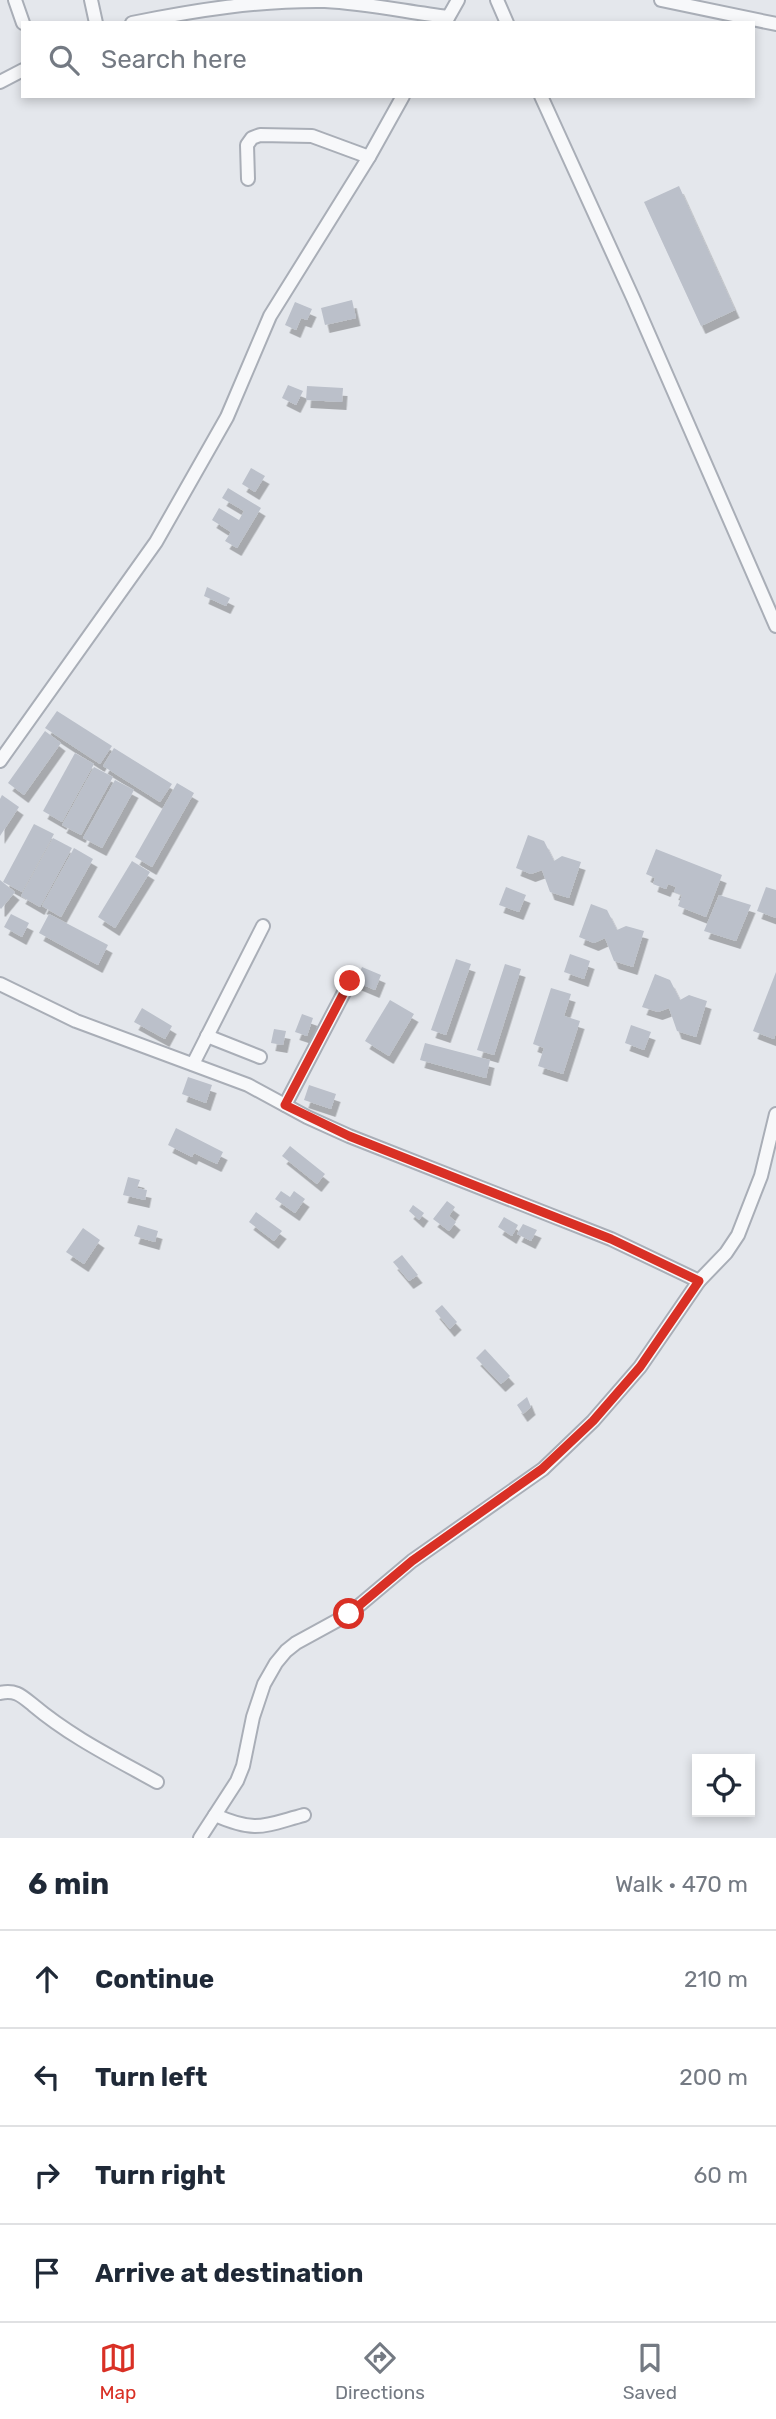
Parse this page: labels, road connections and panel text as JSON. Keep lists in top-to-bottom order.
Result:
{
  "page": {
    "search": "Search here",
    "heading": ["6 min", "Walk · 470 m"],
    "list": [
      ["Continue", "210 m"],
      ["Turn left", "200 m"],
      ["Turn right", "60 m"],
      "Arrive at destination"
    ],
    "nav": ["Map", "Directions", "Saved"]
  }
}
